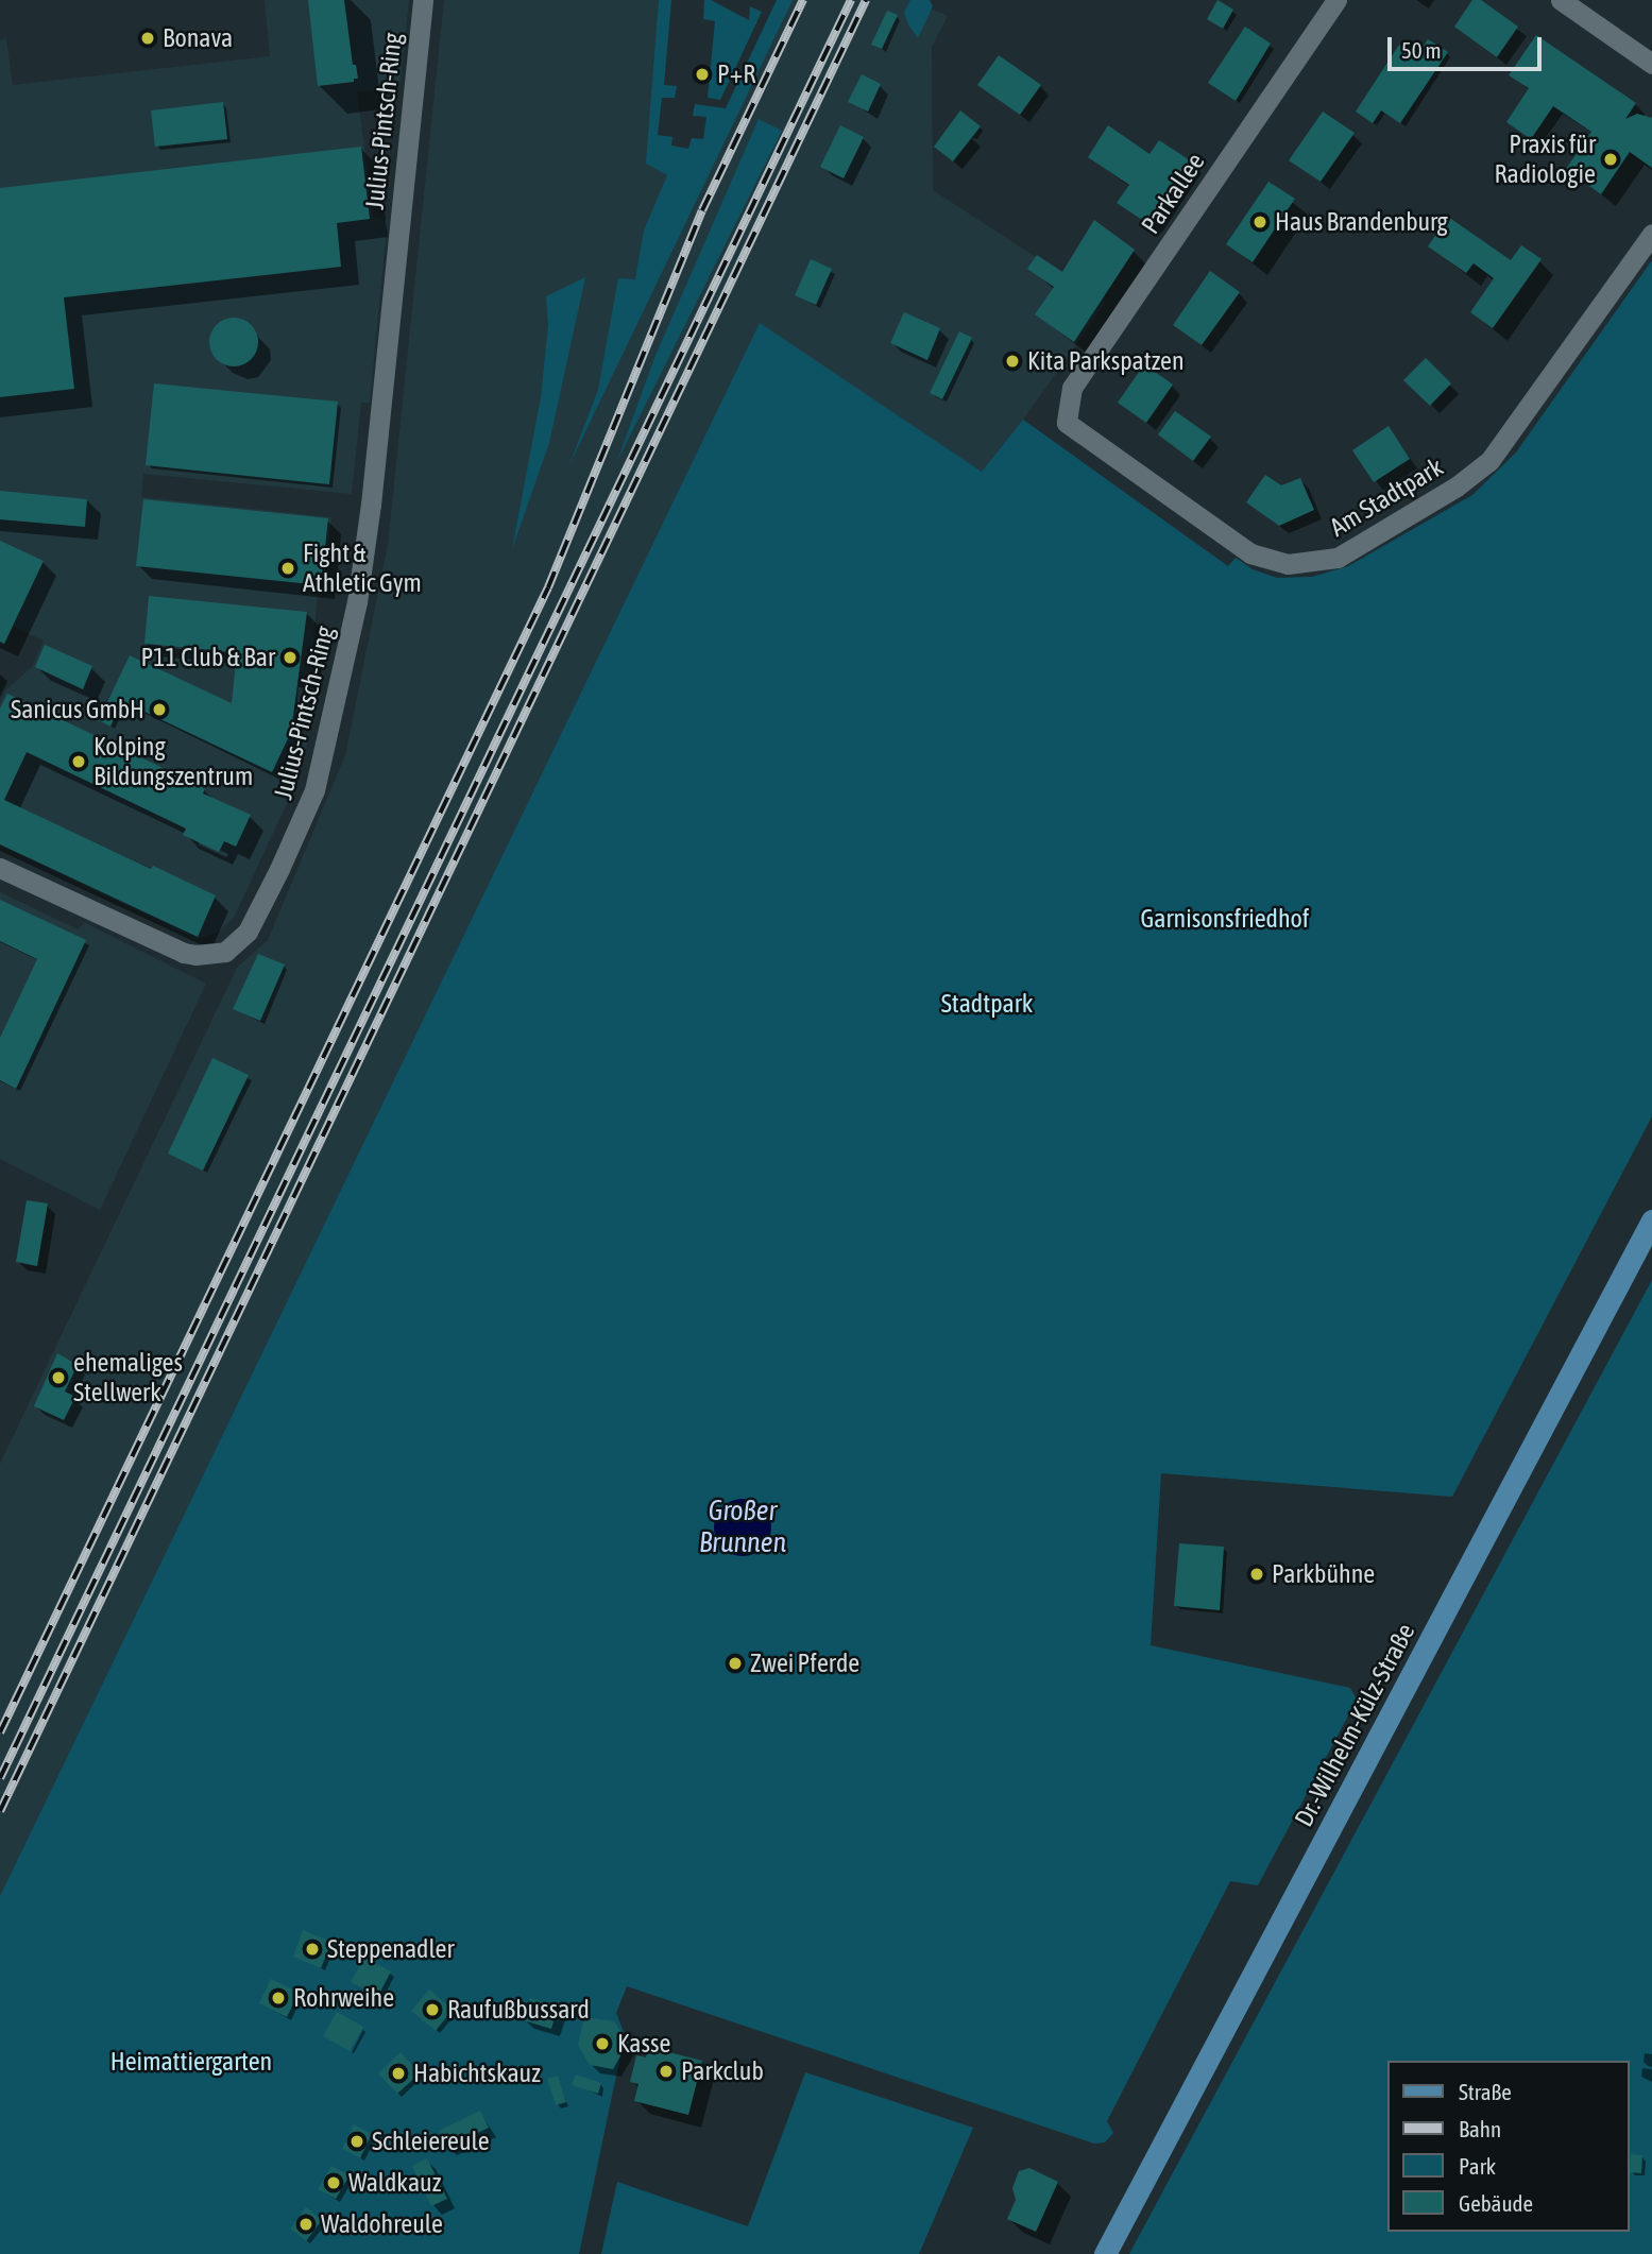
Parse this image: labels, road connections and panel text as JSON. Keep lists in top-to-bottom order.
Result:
{
  "streets": {
    "main road": ["Dr.-Wilhelm-Külz-Straße"],
    "street": ["Julius-Pintsch-Ring", "Parkallee", "Am Stadtpark"]
  },
  "crossings": [
    ["Parkallee", "Am Stadtpark"]
  ],
  "water": ["Großer Brunnen"],
  "parks": ["Garnisonsfriedhof", "Stadtpark", "Heimattiergarten"],
  "places": [
    "Bonava",
    "P+R",
    "Praxis für Radiologie",
    "Haus Brandenburg",
    "Kita Parkspatzen",
    "Fight & Athletic Gym",
    "P11 Club & Bar",
    "Sanicus GmbH",
    "Kolping Bildungszentrum",
    "ehemaliges Stellwerk",
    "Parkbühne",
    "Zwei Pferde",
    "Steppenadler",
    "Rohrweihe",
    "Raufußbussard",
    "Kasse",
    "Parkclub",
    "Habichtskauz",
    "Schleiereule",
    "Waldkauz",
    "Waldohreule"
  ],
  "legend": [
    "Straße",
    "Bahn",
    "Park",
    "Gebäude"
  ],
  "scale_bar": "50 m"
}
